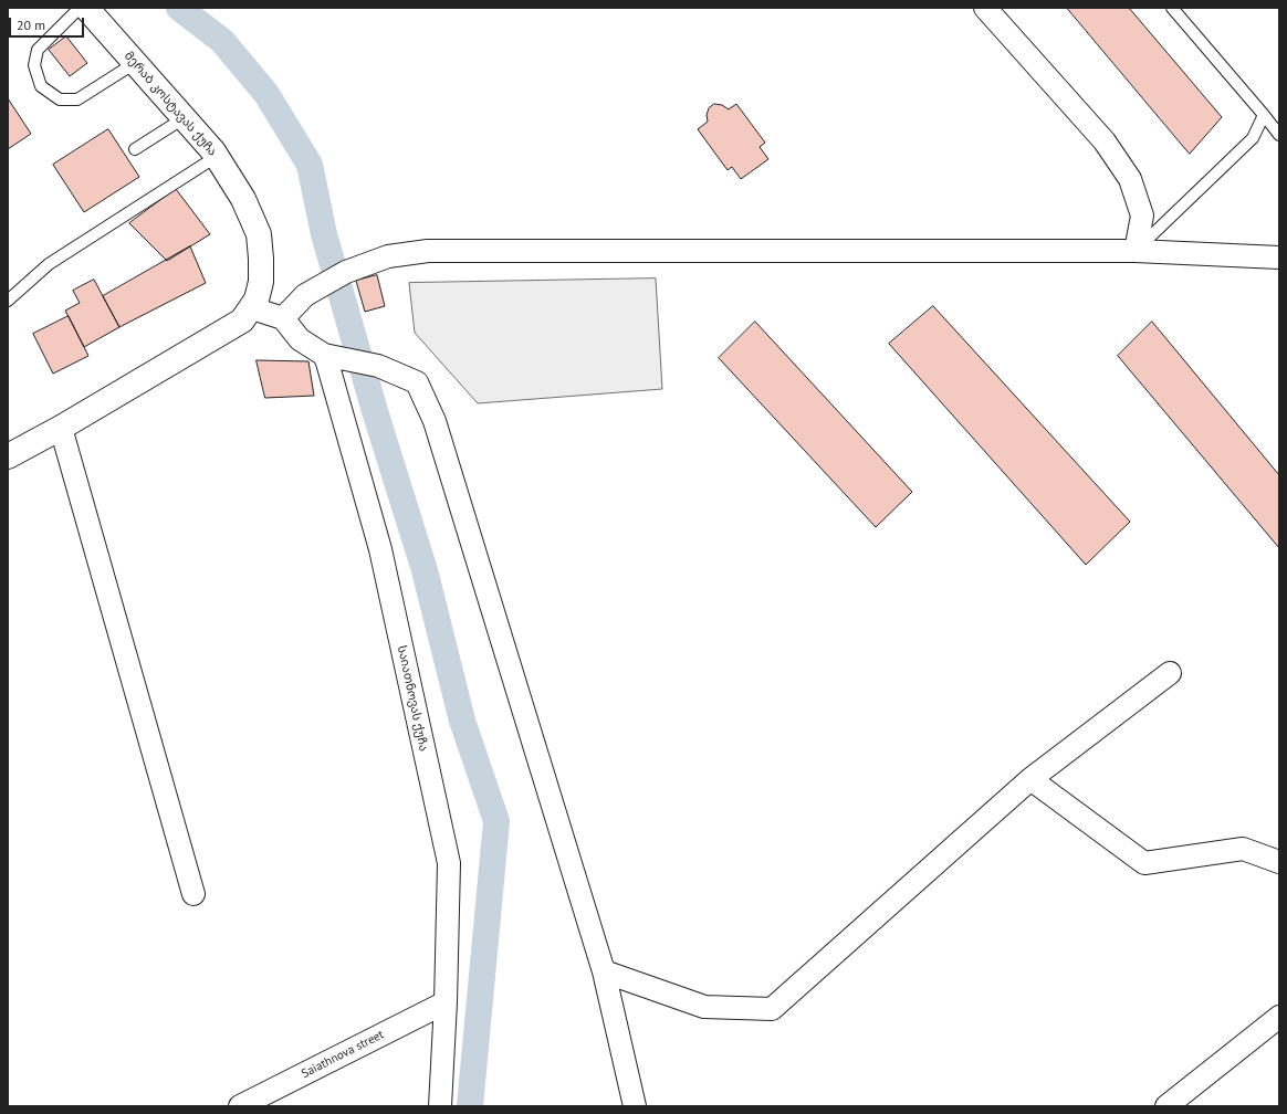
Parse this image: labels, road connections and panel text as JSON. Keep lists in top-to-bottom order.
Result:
{
  "streets": {
    "highway": ["მერაბ კოსტავას ქუჩა"],
    "street": ["საიათნოვას ქუჩა", "Saiathnova street"]
  },
  "crossings": [
    ["საიათნოვას ქუჩა", "Saiathnova street"]
  ],
  "scale_bar": "20 m"
}
